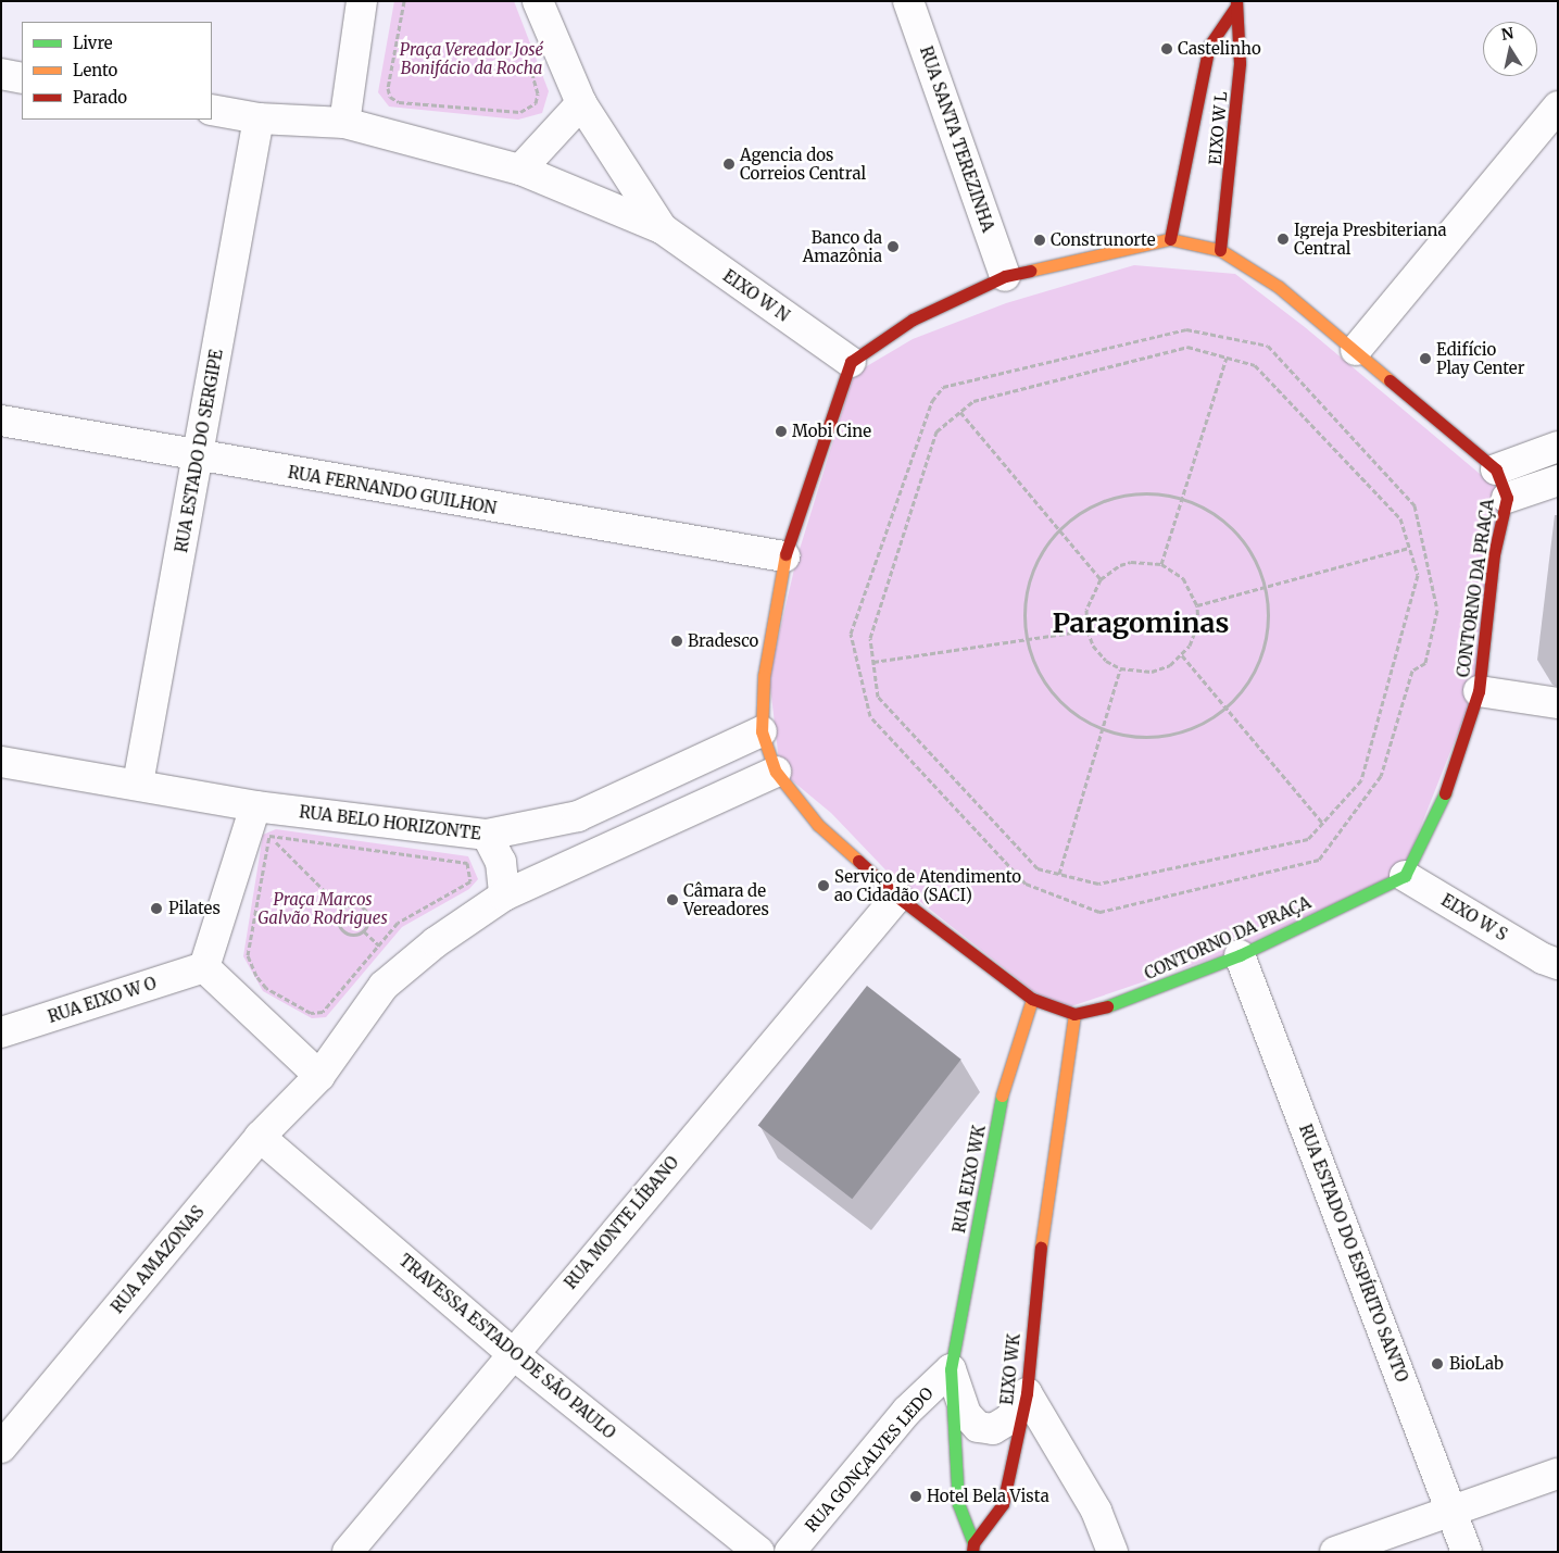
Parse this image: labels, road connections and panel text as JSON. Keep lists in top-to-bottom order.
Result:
{
  "streets": {
    "street": [
      "EIXO W L",
      "RUA SANTA TEREZINHA",
      "EIXO W N",
      "RUA ESTADO DO SERGIPE",
      "RUA FERNANDO GUILHON",
      "CONTORNO DA PRAÇA",
      "RUA BELO HORIZONTE",
      "EIXO W S",
      "RUA EIXO W O",
      "RUA EIXO WK",
      "RUA MONTE LÍBANO",
      "RUA ESTADO DO ESPÍRITO SANTO",
      "RUA AMAZONAS",
      "TRAVESSA ESTADO DE SÃO PAULO",
      "EIXO WK",
      "RUA GONÇALVES LEDO"
    ]
  },
  "crossings": [
    ["EIXO W L", "CONTORNO DA PRAÇA"],
    ["RUA SANTA TEREZINHA", "CONTORNO DA PRAÇA"],
    ["EIXO W N", "CONTORNO DA PRAÇA"],
    ["RUA ESTADO DO SERGIPE", "RUA FERNANDO GUILHON"],
    ["RUA ESTADO DO SERGIPE", "RUA BELO HORIZONTE"],
    ["CONTORNO DA PRAÇA", "EIXO W S"],
    ["CONTORNO DA PRAÇA", "RUA ESTADO DO ESPÍRITO SANTO"],
    ["CONTORNO DA PRAÇA", "EIXO WK"],
    ["RUA EIXO WK", "EIXO WK"],
    ["RUA EIXO WK", "RUA GONÇALVES LEDO"],
    ["RUA MONTE LÍBANO", "TRAVESSA ESTADO DE SÃO PAULO"],
    ["RUA AMAZONAS", "TRAVESSA ESTADO DE SÃO PAULO"],
    ["EIXO WK", "RUA GONÇALVES LEDO"]
  ],
  "districts": ["Paragominas"],
  "parks": ["Praça Vereador José Bonifácio da Rocha", "Praça Marcos Galvão Rodrigues"],
  "places": [
    "Castelinho",
    "Agencia dos Correios Central",
    "Igreja Presbiteriana Central",
    "Construnorte",
    "Banco da Amazônia",
    "Edifício Play Center",
    "Mobi Cine",
    "Bradesco",
    "Serviço de Atendimento ao Cidadão (SACI)",
    "Câmara de Vereadores",
    "Pilates",
    "BioLab",
    "Hotel Bela Vista"
  ],
  "legend": ["Livre", "Lento", "Parado"],
  "north": "top"
}
